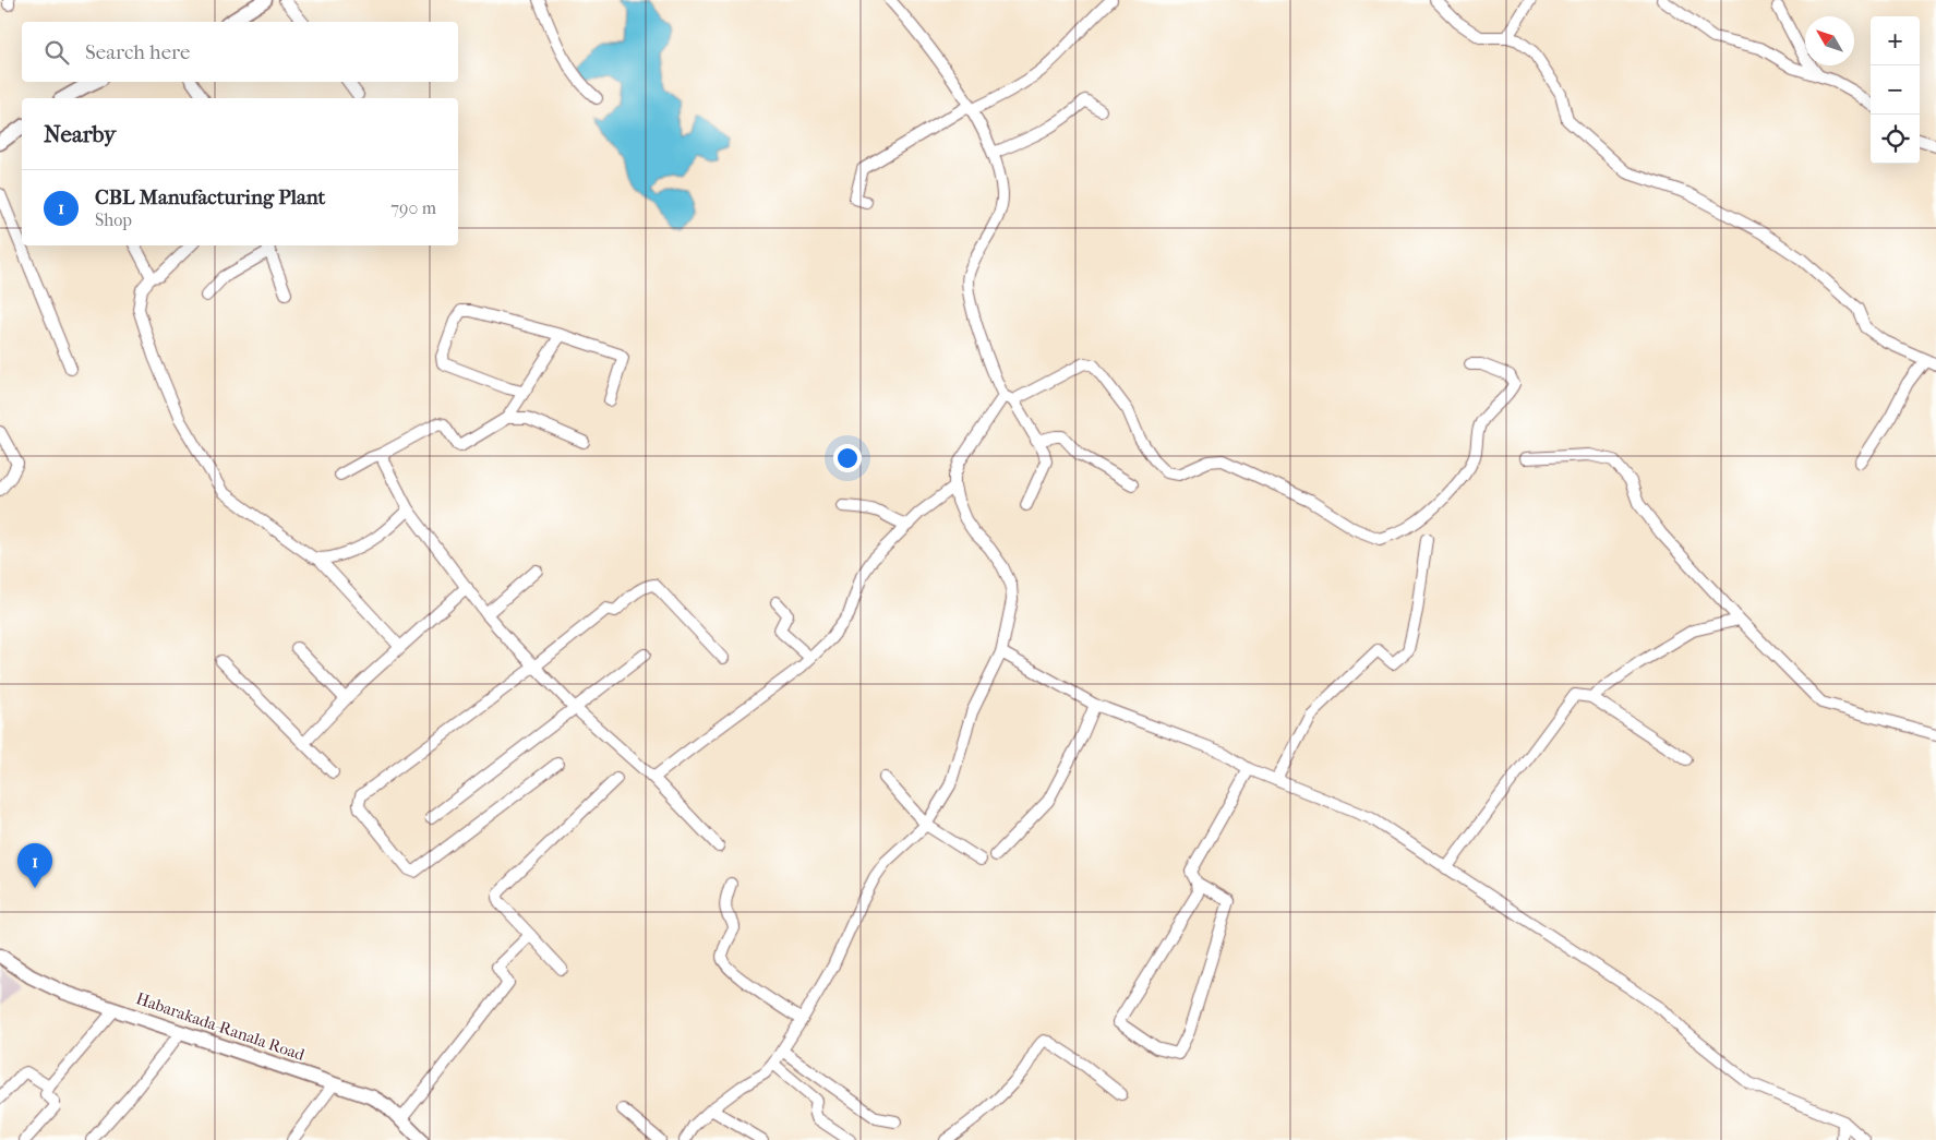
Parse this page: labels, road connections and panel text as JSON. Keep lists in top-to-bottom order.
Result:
{
  "streets": {
    "main road": ["Habarakada-Ranala Road"]
  },
  "north": "top left",
  "page": {
    "map_buttons": ["+", "−"],
    "search": "Search here",
    "heading": "Nearby",
    "list": [
      {
        "mark": "1",
        "name": "CBL Manufacturing Plant",
        "note": "Shop",
        "value": "790 m"
      }
    ],
    "pins": "1"
  }
}
